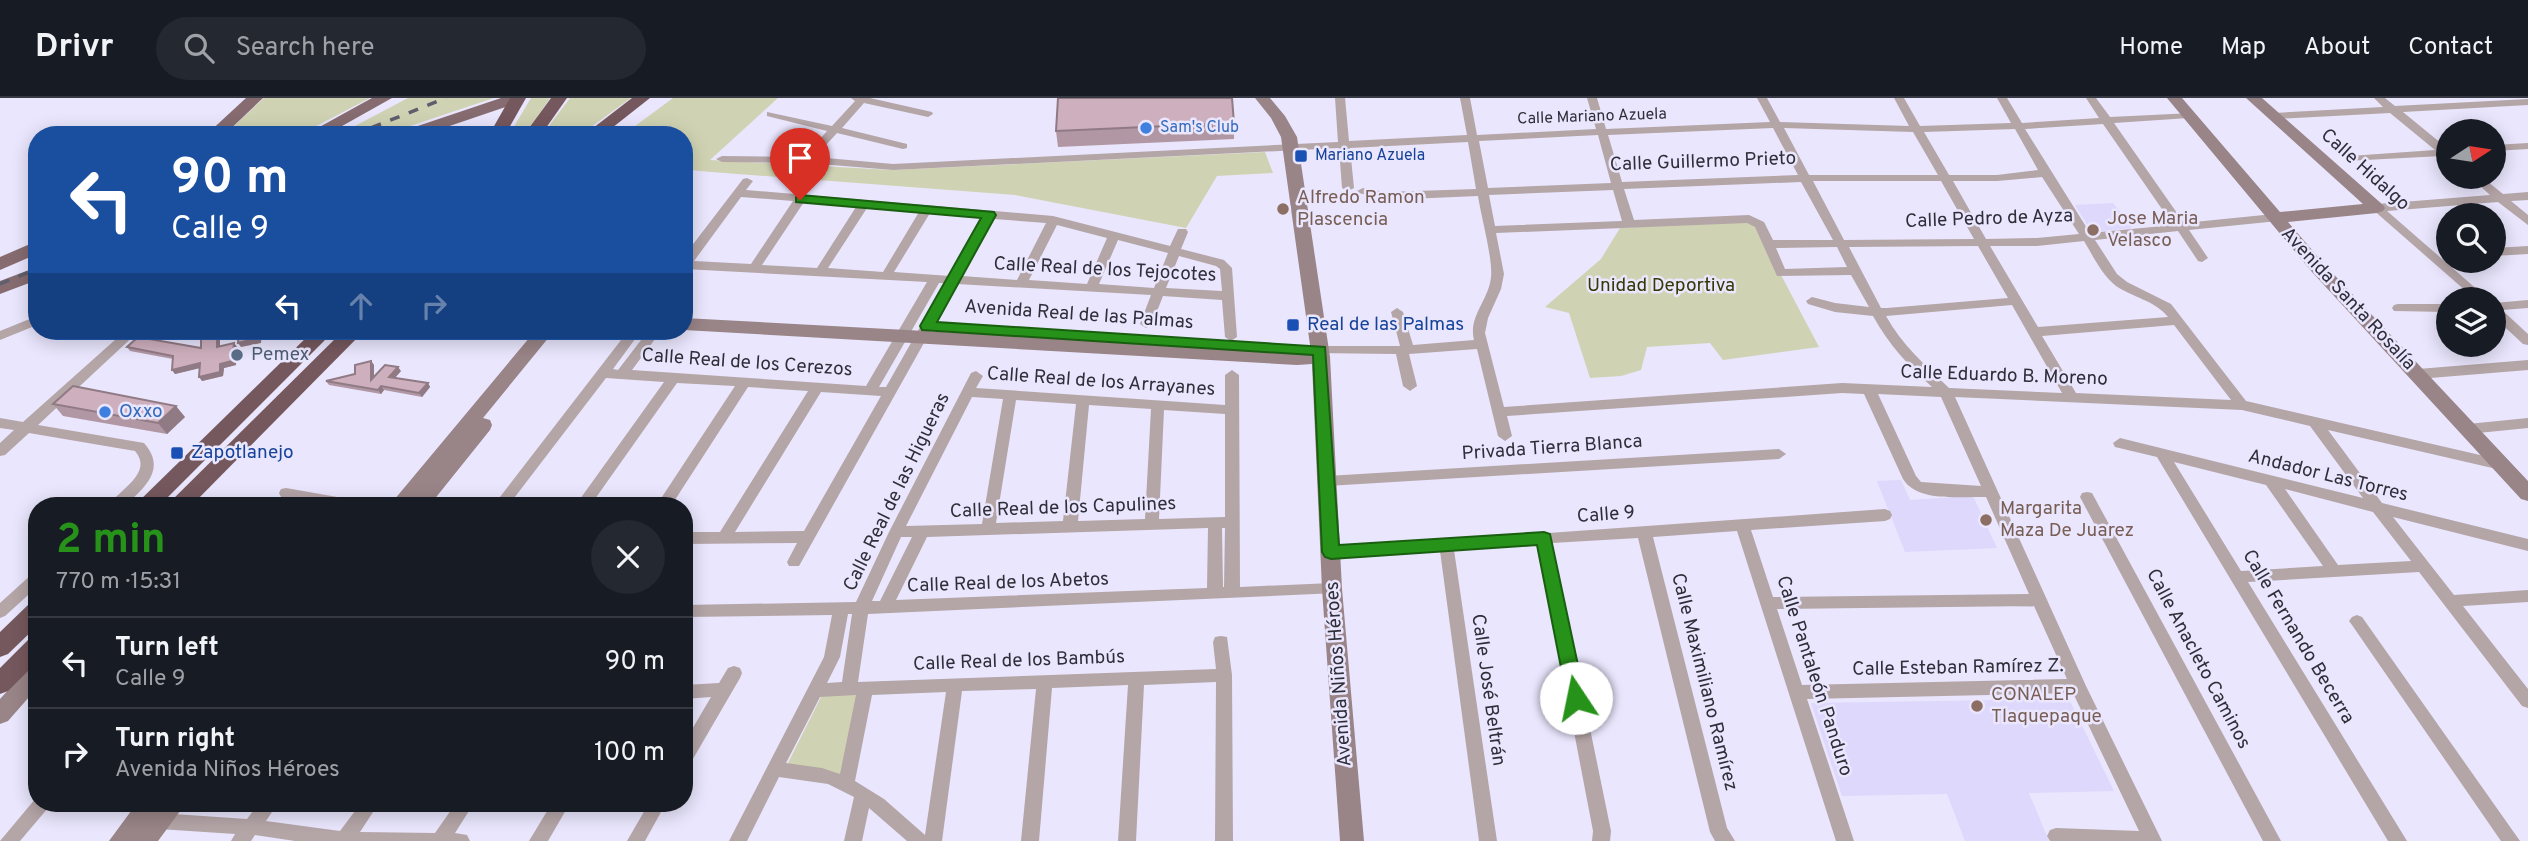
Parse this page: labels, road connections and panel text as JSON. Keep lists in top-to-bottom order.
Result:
{
  "streets": {
    "street": [
      "Calle Mariano Azuela",
      "Calle Guillermo Prieto",
      "Calle Hidalgo",
      "Calle Pedro de Ayza",
      "Calle Real de los Tejocotes",
      "Avenida Santa Rosalía",
      "Avenida Real de las Palmas",
      "Calle Real de los Cerezos",
      "Calle Eduardo B. Moreno",
      "Calle Real de los Arrayanes",
      "Privada Tierra Blanca",
      "Andador Las Torres",
      "Calle Real de las Higueras",
      "Calle Real de los Capulines",
      "Calle 9",
      "Calle Real de los Abetos",
      "Calle Fernando Becerra",
      "Calle Anacleto Caminos",
      "Calle Real de los Bambús",
      "Calle Esteban Ramírez Z.",
      "Avenida Niños Héroes",
      "Calle Pantaleón Panduro",
      "Calle Maximiliano Ramírez",
      "Calle José Beltrán"
    ]
  },
  "crossings": [
    ["Calle Mariano Azuela", "Avenida Santa Rosalía"],
    ["Calle Mariano Azuela", "Avenida Niños Héroes"],
    ["Calle Hidalgo", "Calle Pedro de Ayza"],
    ["Calle Pedro de Ayza", "Avenida Santa Rosalía"],
    ["Avenida Santa Rosalía", "Calle Eduardo B. Moreno"],
    ["Avenida Real de las Palmas", "Avenida Niños Héroes"],
    ["Calle Real de los Arrayanes", "Calle Real de las Higueras"],
    ["Privada Tierra Blanca", "Avenida Niños Héroes"],
    ["Andador Las Torres", "Calle Fernando Becerra"],
    ["Calle Real de las Higueras", "Calle Real de los Capulines"],
    ["Calle Real de las Higueras", "Calle Real de los Abetos"],
    ["Calle Real de las Higueras", "Calle Real de los Bambús"],
    ["Calle 9", "Avenida Niños Héroes"],
    ["Calle 9", "Calle Pantaleón Panduro"],
    ["Calle 9", "Calle Maximiliano Ramírez"],
    ["Calle 9", "Calle José Beltrán"],
    ["Calle Real de los Abetos", "Avenida Niños Héroes"],
    ["Calle Esteban Ramírez Z.", "Calle Pantaleón Panduro"]
  ],
  "parks": ["Unidad Deportiva"],
  "places": {
    "other": [
      "Sam's Club",
      "Alfredo Ramon Plascencia",
      "Jose Maria Velasco",
      "Pemex",
      "Oxxo",
      "Margarita Maza De Juarez",
      "CONALEP Tlaquepaque"
    ],
    "transit": ["Mariano Azuela", "Real de las Palmas", "Zapotlanejo"]
  },
  "north": "right",
  "page": {
    "header": "Drivr",
    "search": "Search here",
    "nav": [
      "Home",
      "Map",
      "About",
      "Contact"
    ],
    "turn": ["90 m", "Calle 9"],
    "heading": ["2 min", "770 m · 15:31"],
    "list": [
      {
        "name": "Turn left",
        "note": "Calle 9",
        "value": "90 m"
      },
      {
        "name": "Turn right",
        "note": "Avenida Niños Héroes",
        "value": "100 m"
      }
    ]
  }
}
